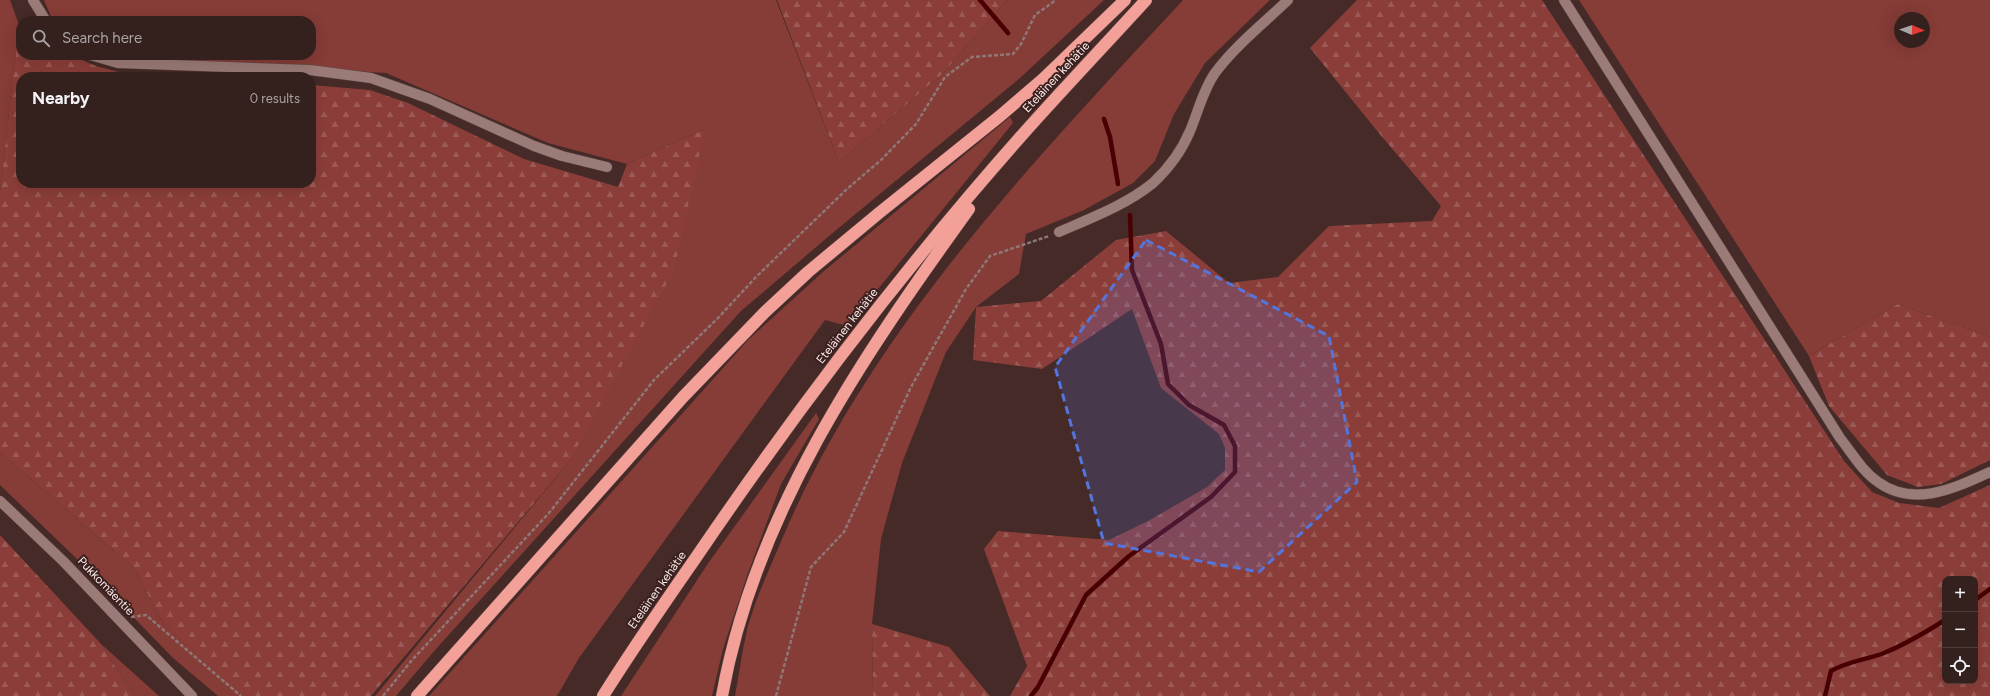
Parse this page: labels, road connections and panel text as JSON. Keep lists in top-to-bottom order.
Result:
{
  "streets": {
    "highway": ["Eteläinen kehätie"],
    "street": ["Pukkomäentie"]
  },
  "north": "right",
  "page": {
    "search": "Search here",
    "heading": ["Nearby", "0 results"],
    "map_buttons": ["+", "−"]
  }
}
